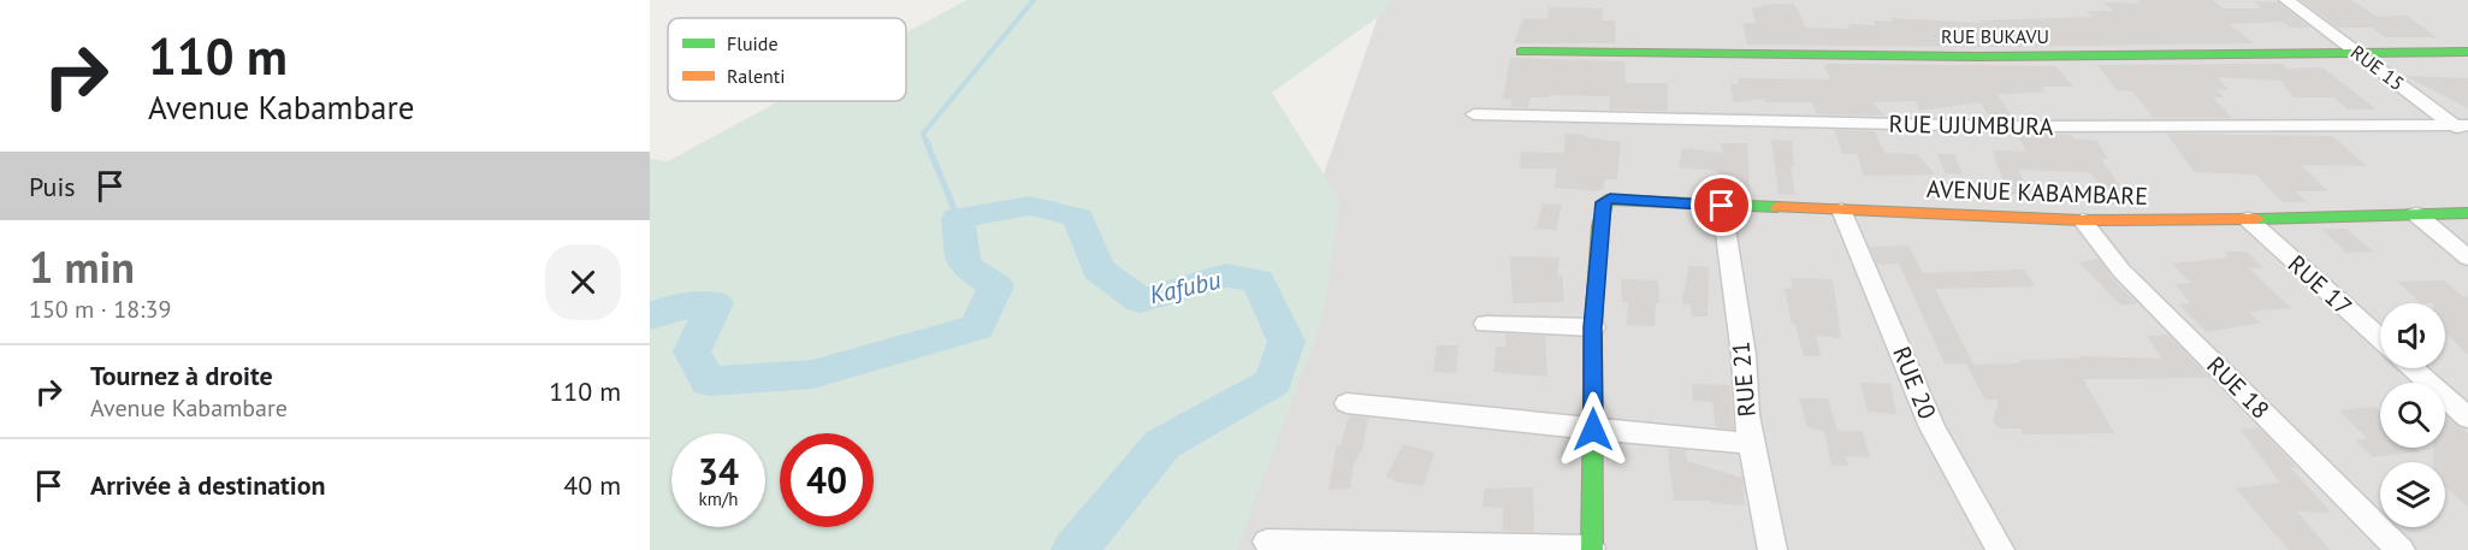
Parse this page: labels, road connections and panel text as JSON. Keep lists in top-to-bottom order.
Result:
{
  "streets": {
    "street": [
      "RUE BUKAVU",
      "RUE 15",
      "RUE UJUMBURA",
      "AVENUE KABAMBARE",
      "RUE 17",
      "RUE 21",
      "RUE 20",
      "RUE 18"
    ]
  },
  "crossings": [
    ["RUE BUKAVU", "RUE 15"],
    ["RUE 15", "RUE UJUMBURA"],
    ["AVENUE KABAMBARE", "RUE 17"],
    ["AVENUE KABAMBARE", "RUE 21"],
    ["AVENUE KABAMBARE", "RUE 20"],
    ["AVENUE KABAMBARE", "RUE 18"]
  ],
  "water": ["Kafubu"],
  "legend": ["Fluide", "Ralenti"],
  "page": {
    "turn": ["110 m", "Avenue Kabambare"],
    "then": "Puis",
    "heading": ["1 min", "150 m · 18:39"],
    "list": [
      {
        "name": "Tournez à droite",
        "note": "Avenue Kabambare",
        "value": "110 m"
      },
      {
        "name": "Arrivée à destination",
        "value": "40 m"
      }
    ],
    "speed": "34 km/h",
    "limit": "40"
  }
}
